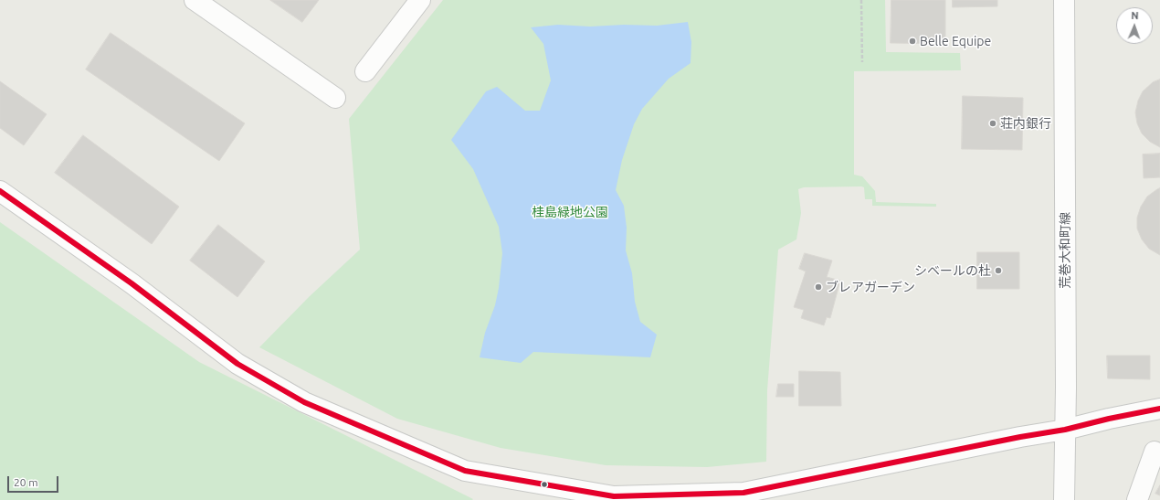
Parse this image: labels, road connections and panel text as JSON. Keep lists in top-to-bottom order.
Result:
{
  "streets": {
    "street": ["荒巻大和町線"]
  },
  "parks": ["桂島緑地公園"],
  "places": [
    "Belle Equipe",
    "荘内銀行",
    "シベールの杜",
    "ブレアガーデン"
  ],
  "scale_bar": "20 m",
  "north": "top"
}
